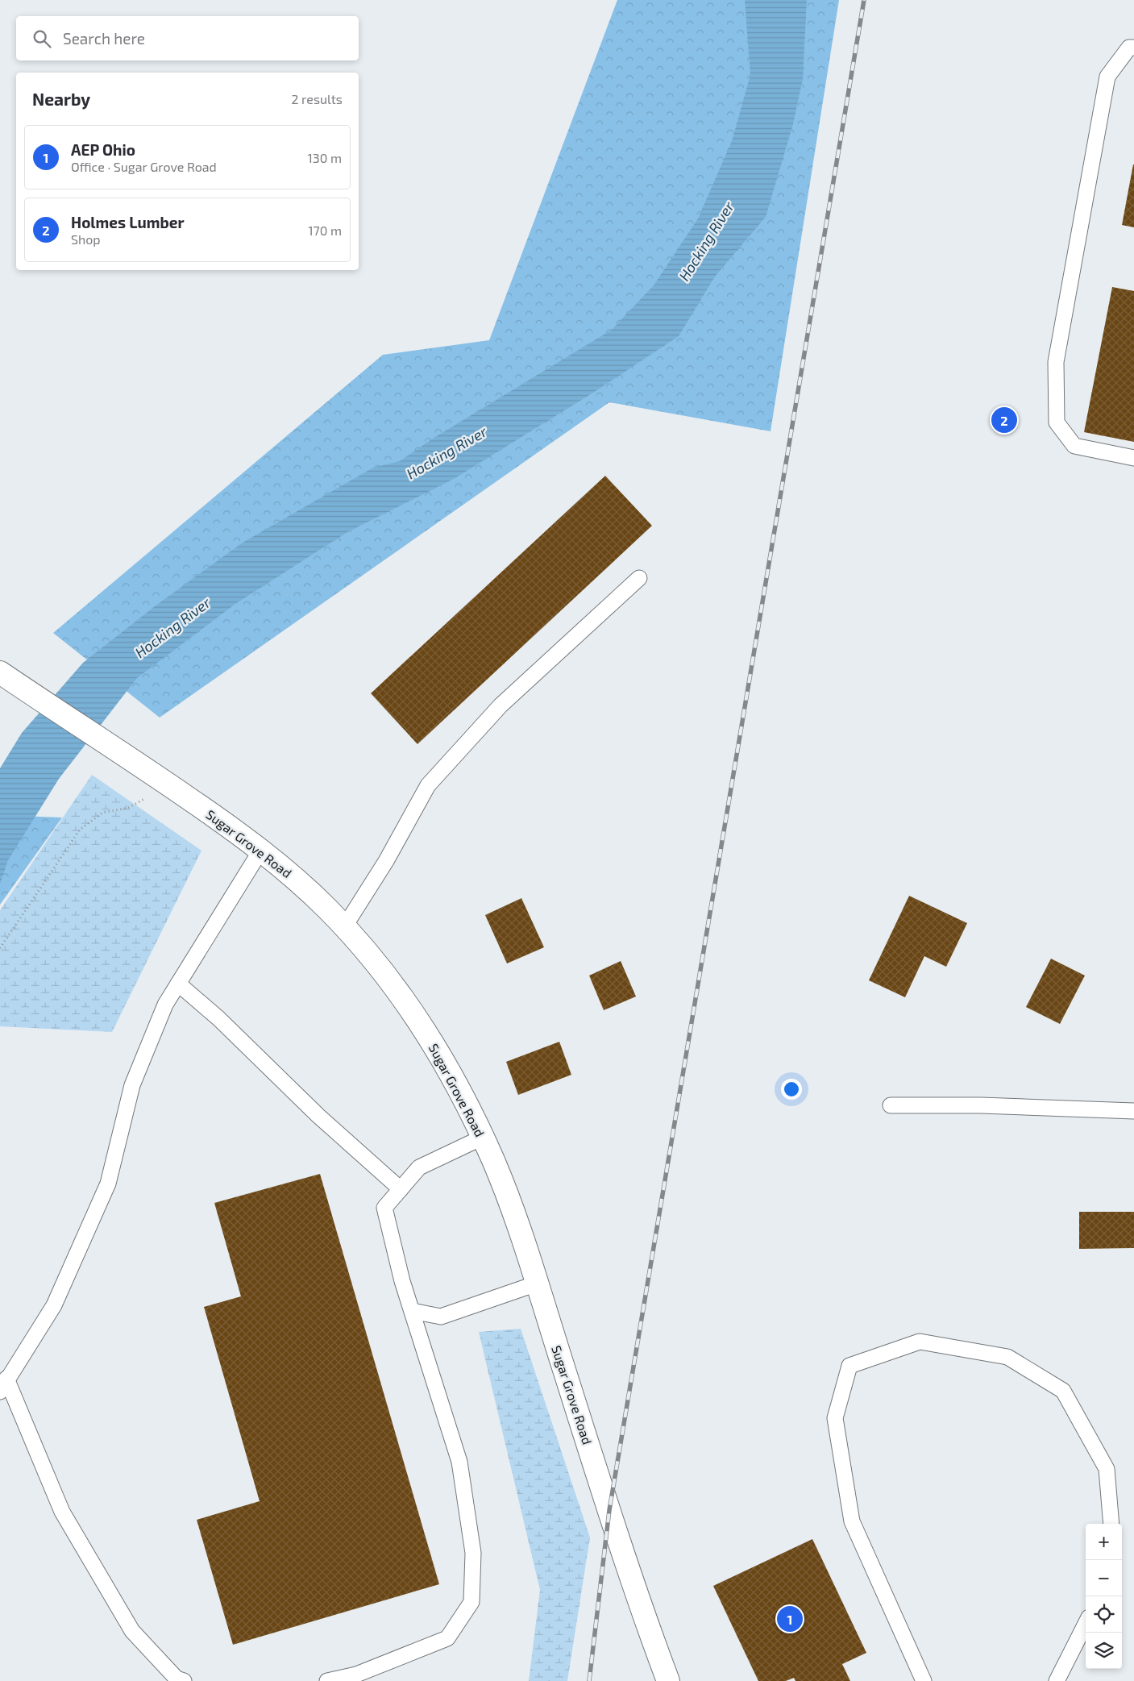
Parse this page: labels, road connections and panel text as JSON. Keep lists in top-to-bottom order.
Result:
{
  "streets": {
    "street": ["Sugar Grove Road"]
  },
  "water": ["Hocking River"],
  "page": {
    "search": "Search here",
    "heading": ["Nearby", "2 results"],
    "list": [
      {
        "mark": "1",
        "name": "AEP Ohio",
        "note": "Office · Sugar Grove Road",
        "value": "130 m"
      },
      {
        "mark": "2",
        "name": "Holmes Lumber",
        "note": "Shop",
        "value": "170 m"
      }
    ],
    "pins": ["2", "1"],
    "map_buttons": ["+", "−"]
  }
}
